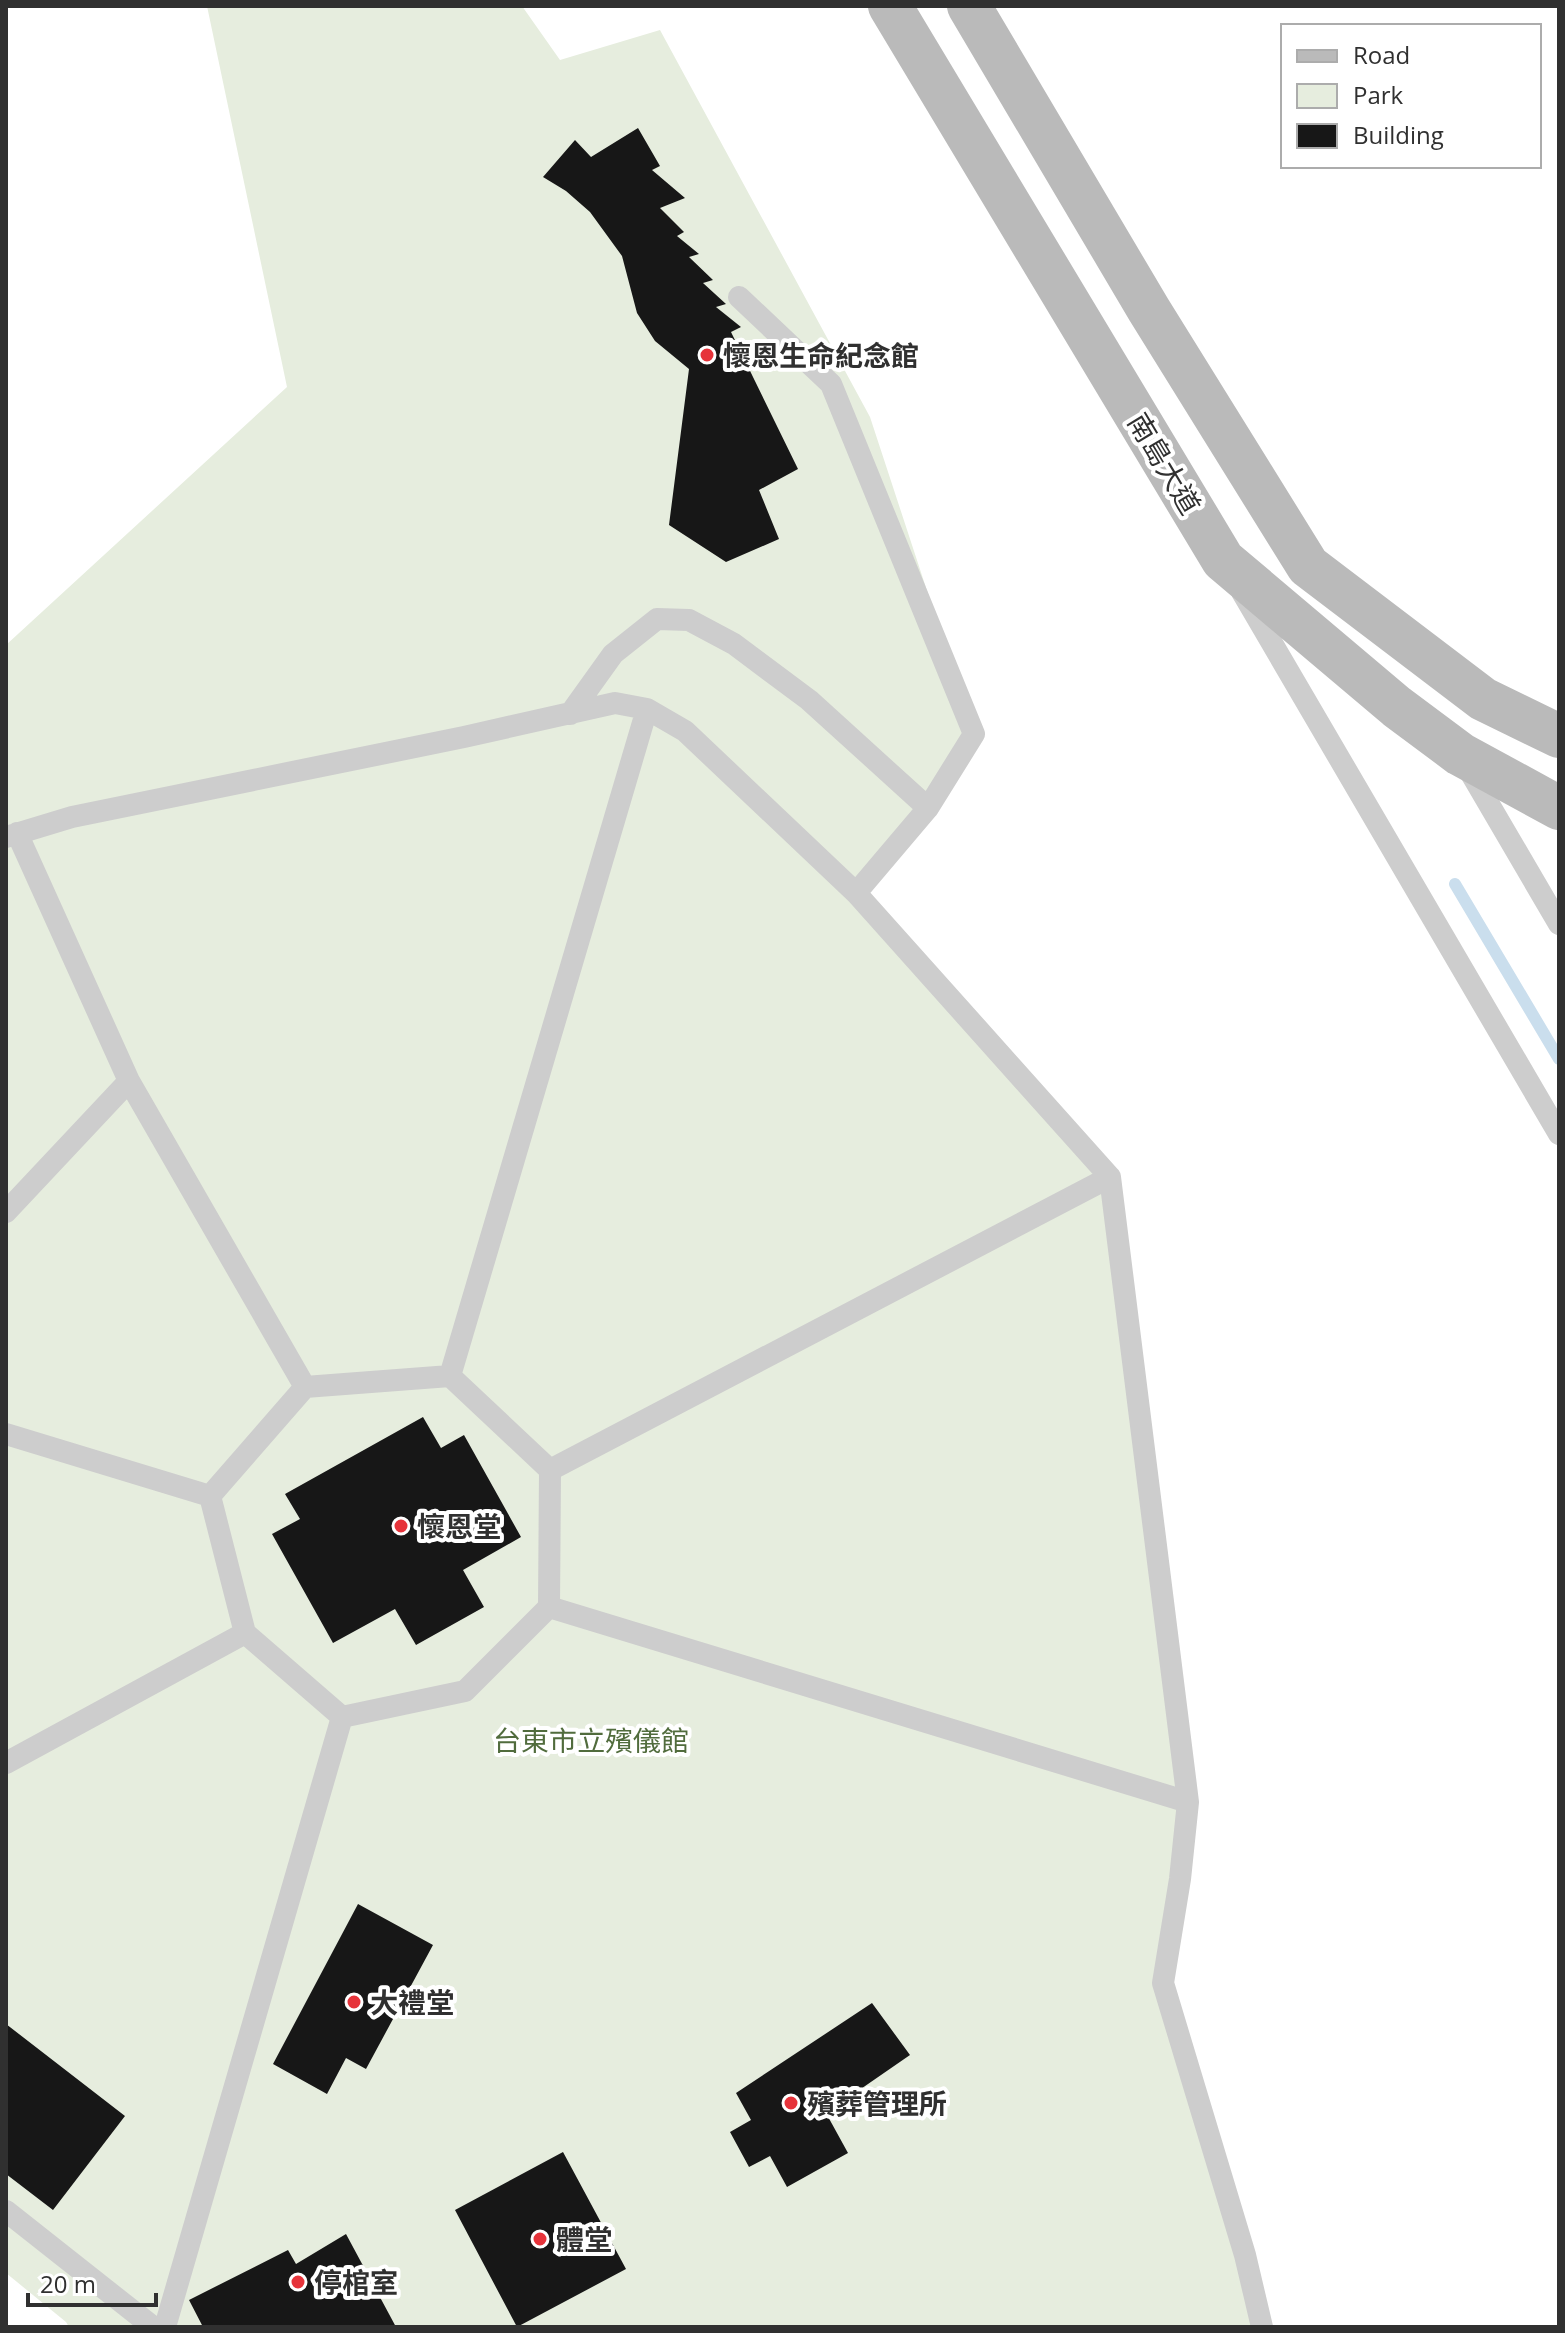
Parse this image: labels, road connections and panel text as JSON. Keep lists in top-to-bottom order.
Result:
{
  "streets": {
    "street": ["南島大道"]
  },
  "parks": ["台東市立殯儀館"],
  "places": [
    "懷恩生命紀念館",
    "懷恩堂",
    "大禮堂",
    "殯葬管理所",
    "體堂",
    "停棺室"
  ],
  "legend": ["Road", "Park", "Building"],
  "scale_bar": "20 m"
}
